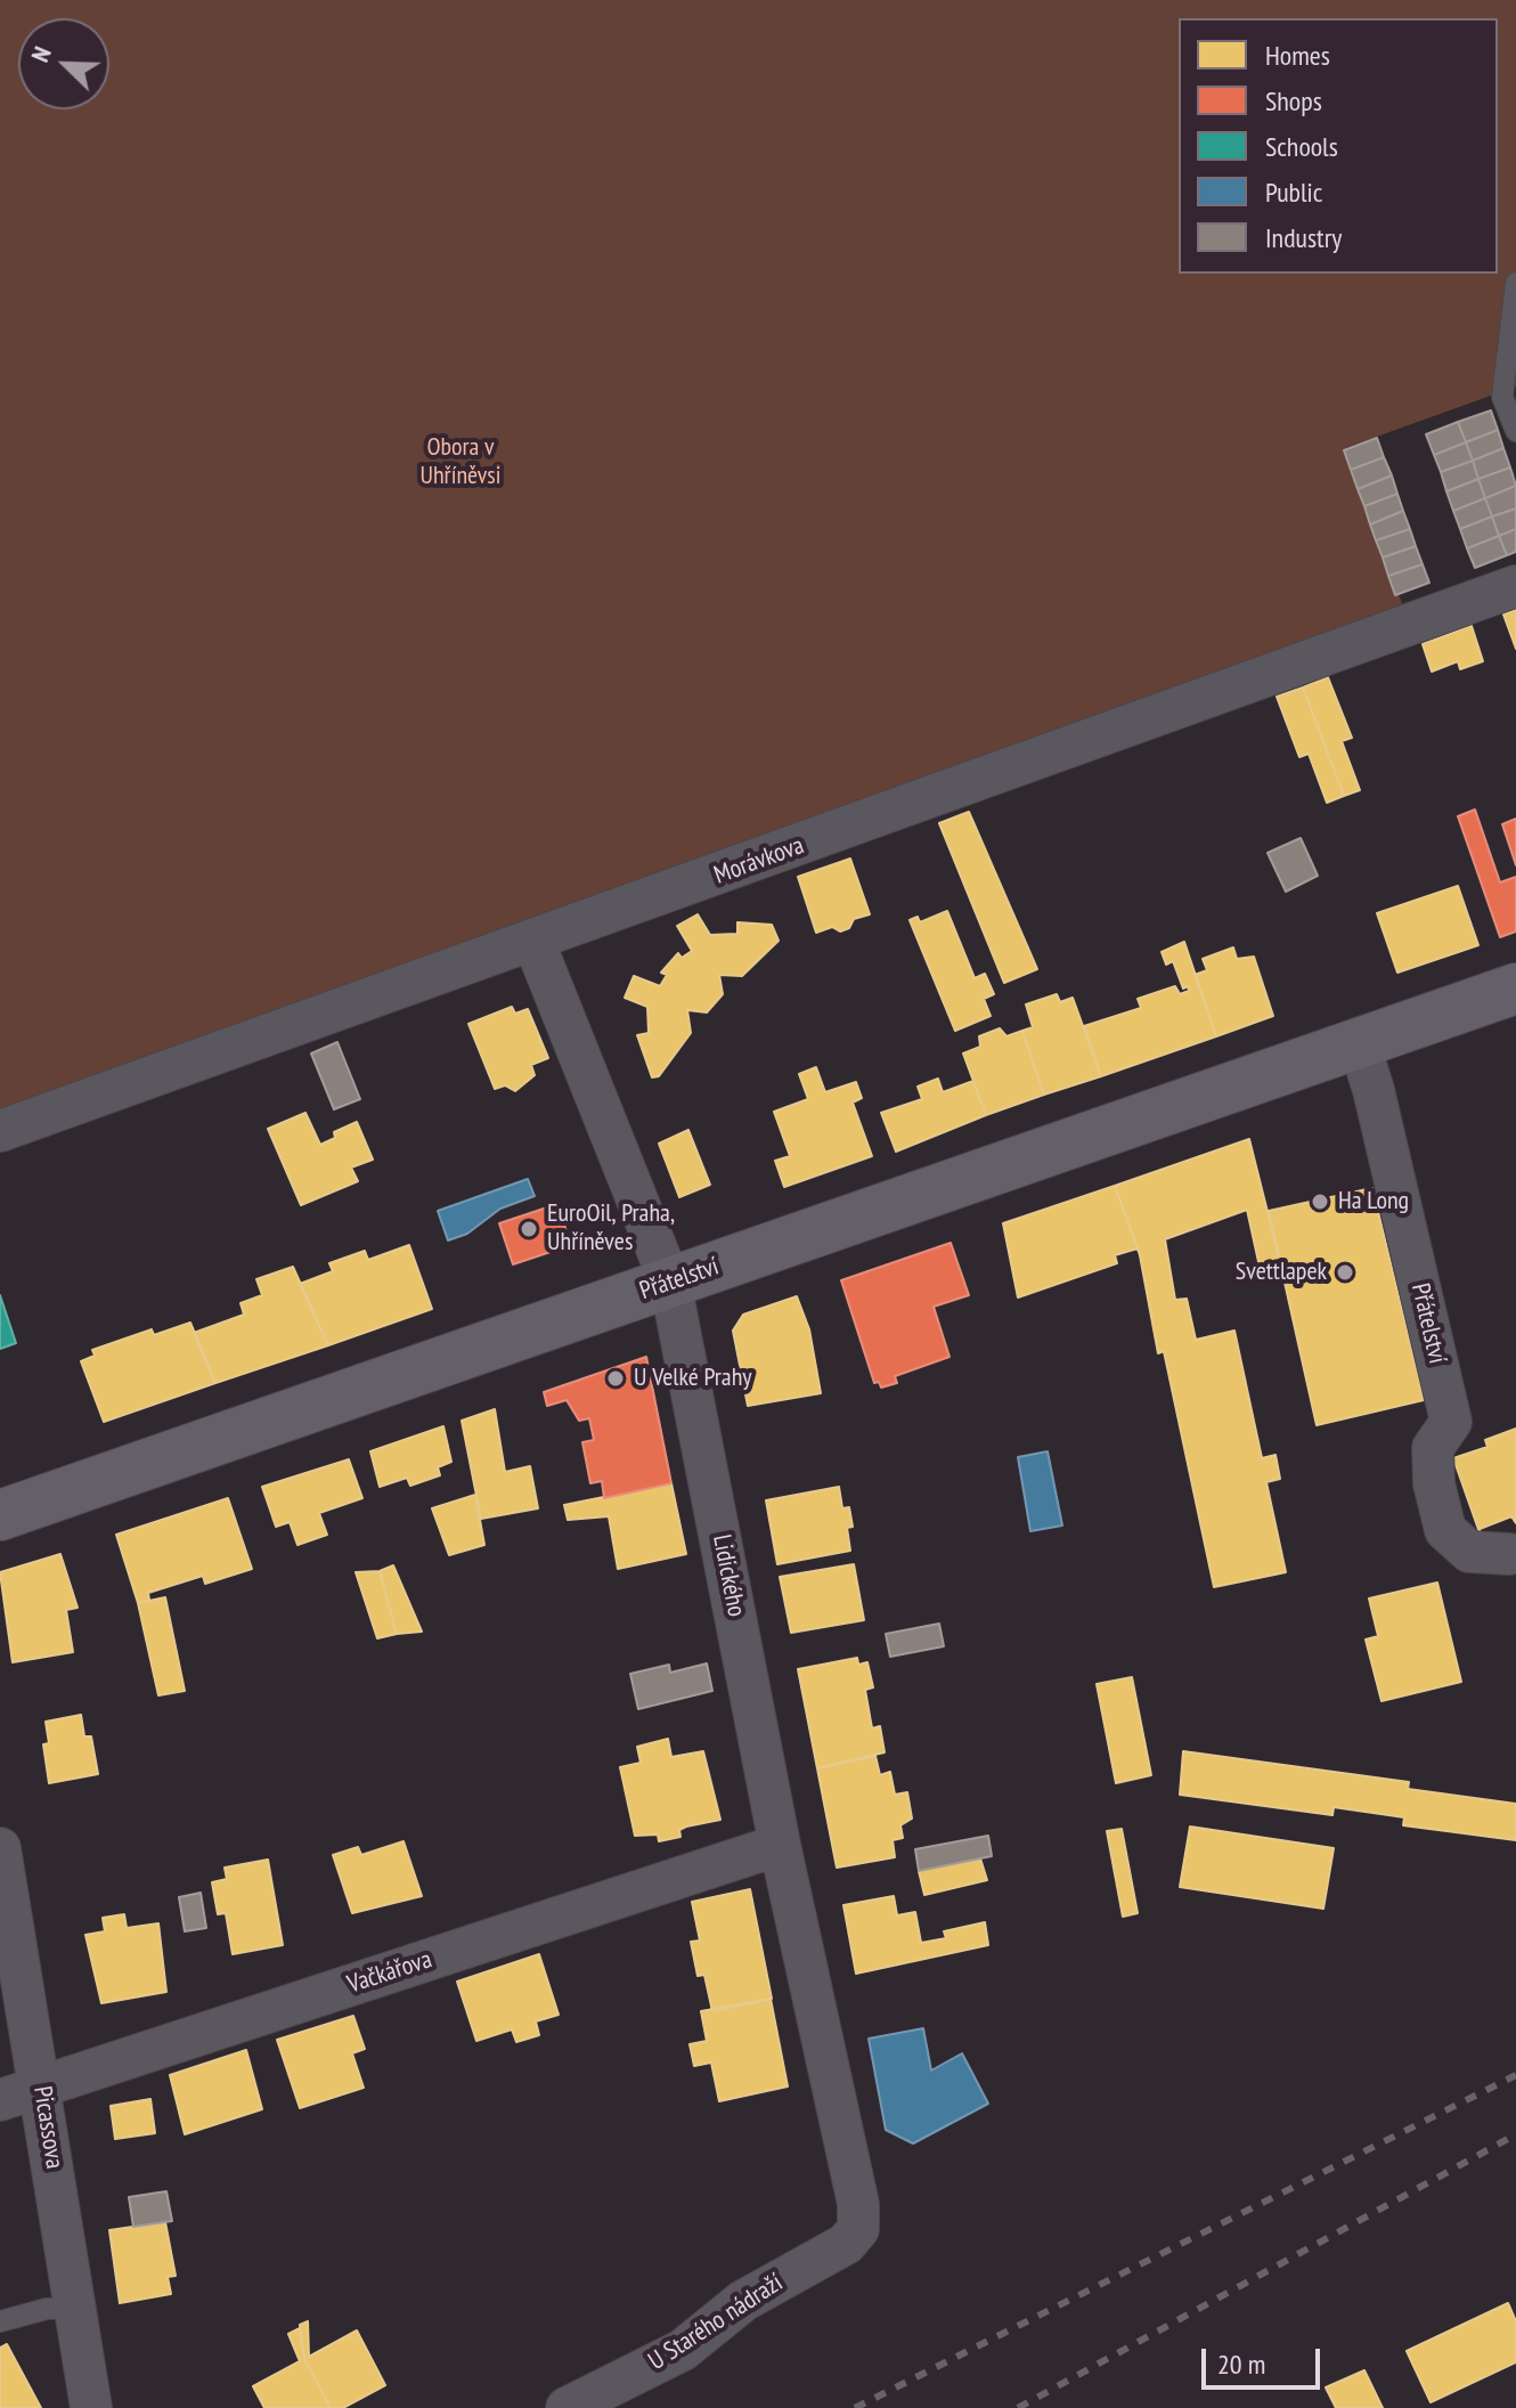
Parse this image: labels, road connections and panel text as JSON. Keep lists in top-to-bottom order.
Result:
{
  "streets": {
    "main road": ["Přátelství"],
    "street": [
      "Morávkova",
      "Lidického",
      "Vačkářova",
      "Picassova",
      "U Starého nádraží"
    ]
  },
  "crossings": [
    ["Morávkova", "Lidického"],
    ["Přátelství", "Lidického"],
    ["Lidického", "Vačkářova"],
    ["Lidického", "U Starého nádraží"],
    ["Vačkářova", "Picassova"]
  ],
  "parks": ["Obora v Uhříněvsi"],
  "places": [
    "Ha Long",
    "EuroOil, Praha, Uhříněves",
    "Svettlapek",
    "U Velké Prahy"
  ],
  "legend": [
    "Homes",
    "Shops",
    "Schools",
    "Public",
    "Industry"
  ],
  "scale_bar": "20 m",
  "north": "top left"
}
